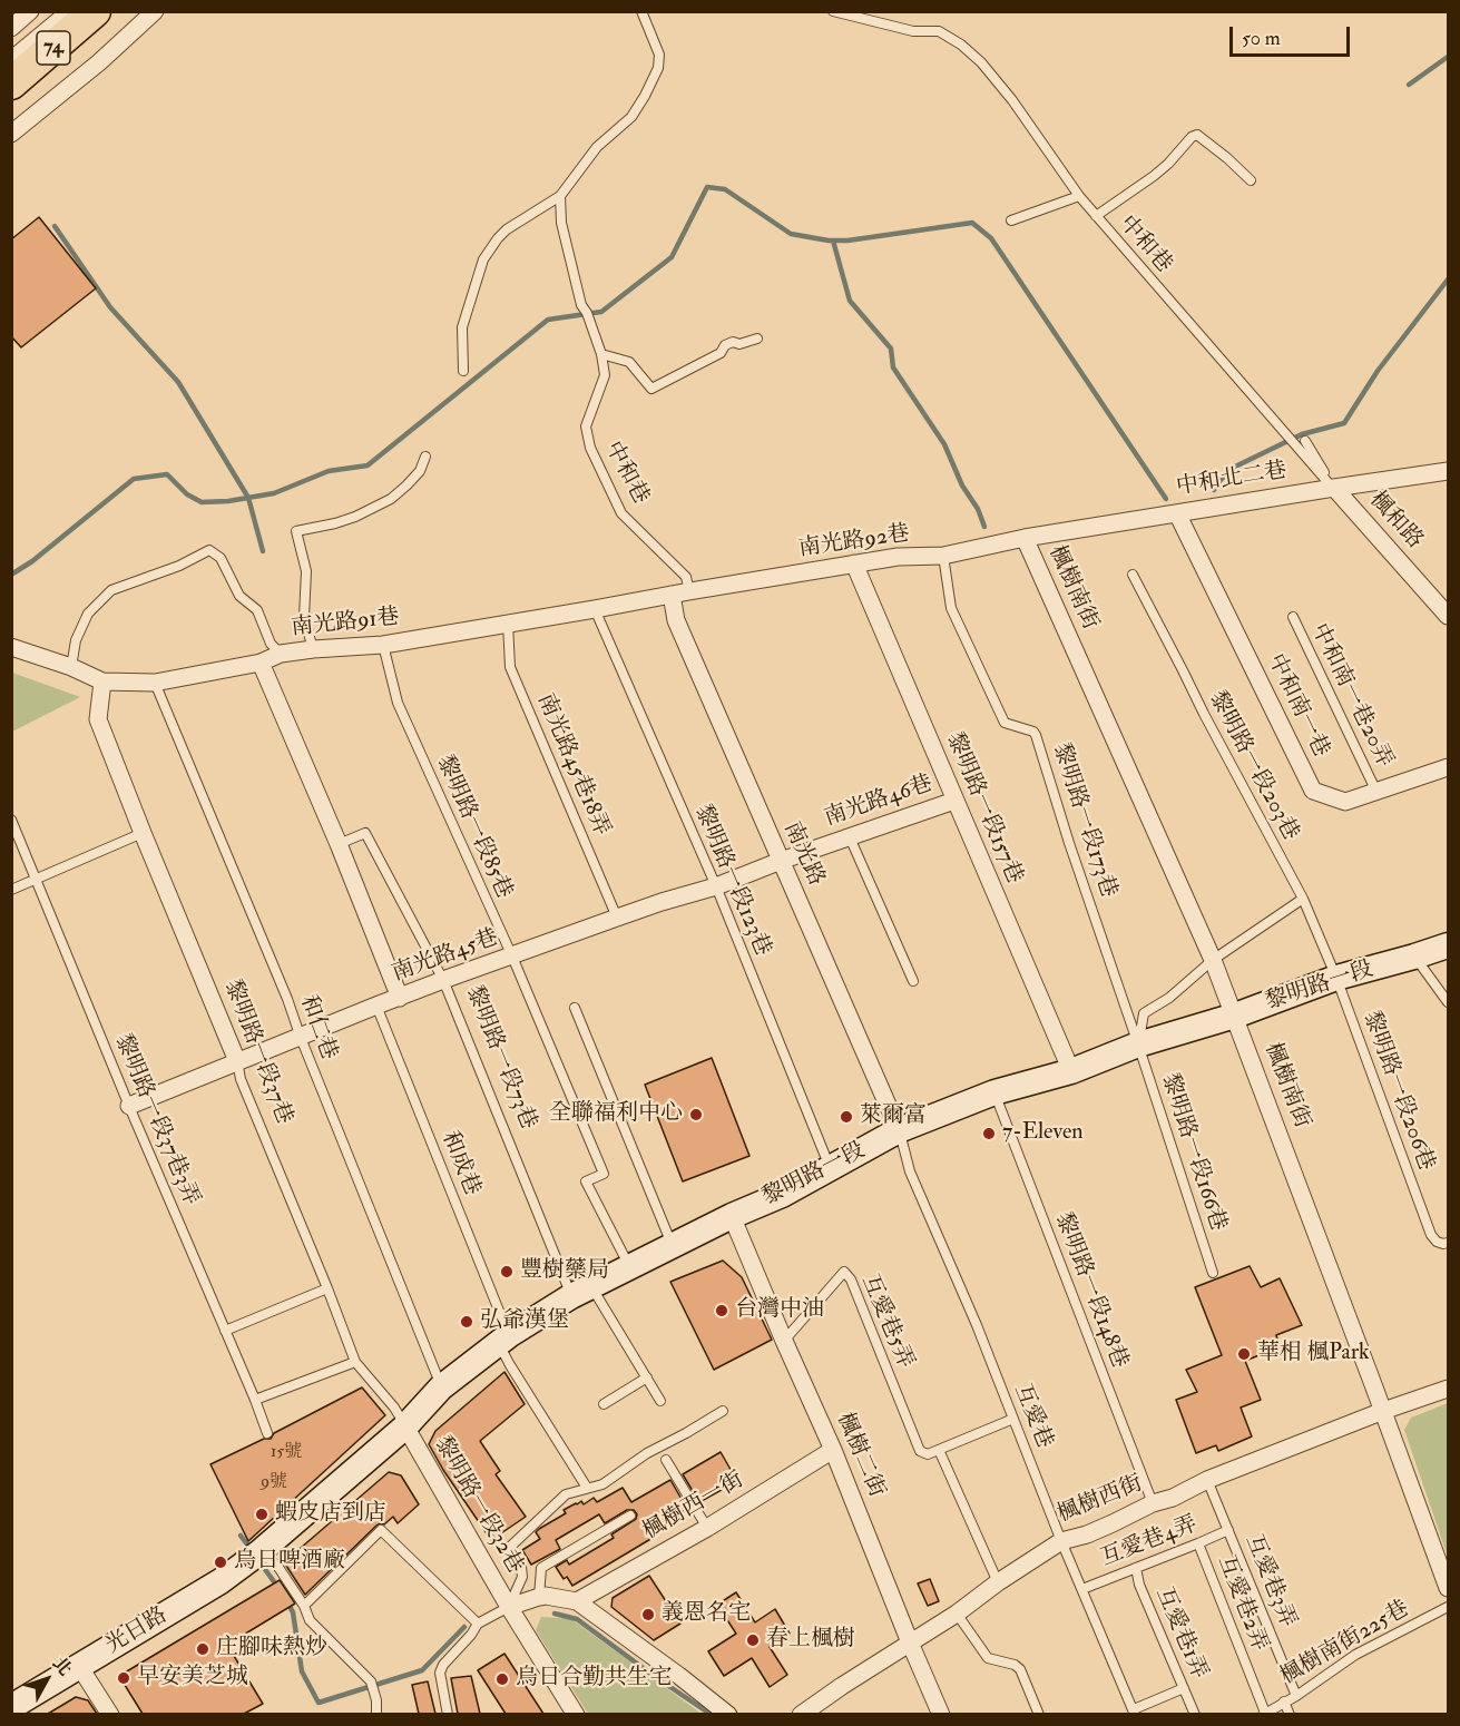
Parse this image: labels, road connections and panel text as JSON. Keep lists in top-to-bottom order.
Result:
{
  "streets": {
    "highway": ["74"],
    "main road": ["黎明路一段", "光日路"],
    "street": [
      "中和北二巷",
      "楓和路",
      "南光路92巷",
      "楓樹南街",
      "南光路91巷",
      "中和南一巷",
      "南光路46巷",
      "黎明路一段157巷",
      "南光路",
      "南光路45巷",
      "黎明路一段37巷",
      "楓樹二街",
      "楓樹西街",
      "黎明路一段32巷",
      "楓樹西一街"
    ],
    "lane": [
      "中和巷",
      "中和南一巷20弄",
      "南光路45巷18弄",
      "黎明路一段203巷",
      "黎明路一段173巷",
      "黎明路一段85巷",
      "黎明路一段123巷",
      "和仁巷",
      "黎明路一段73巷",
      "黎明路一段206巷",
      "黎明路一段37巷3弄",
      "黎明路一段166巷",
      "和成巷",
      "黎明路一段148巷",
      "互愛巷5弄",
      "互愛巷",
      "互愛巷4弄",
      "互愛巷3弄",
      "互愛巷2弄",
      "互愛巷1弄",
      "楓樹南街225巷"
    ]
  },
  "crossings": [
    ["中和巷", "中和北二巷"],
    ["中和巷", "楓和路"],
    ["中和巷", "南光路92巷"],
    ["中和巷", "南光路91巷"],
    ["中和北二巷", "楓和路"],
    ["中和北二巷", "南光路92巷"],
    ["中和北二巷", "楓樹南街"],
    ["中和北二巷", "中和南一巷"],
    ["南光路92巷", "楓樹南街"],
    ["南光路92巷", "南光路91巷"],
    ["南光路92巷", "黎明路一段157巷"],
    ["南光路92巷", "黎明路一段173巷"],
    ["楓樹南街", "黎明路一段"],
    ["楓樹南街", "楓樹西街"],
    ["南光路91巷", "南光路45巷18弄"],
    ["南光路91巷", "黎明路一段85巷"],
    ["南光路91巷", "南光路"],
    ["南光路91巷", "黎明路一段123巷"],
    ["南光路91巷", "和仁巷"],
    ["南光路91巷", "黎明路一段37巷"],
    ["中和南一巷20弄", "中和南一巷"],
    ["南光路45巷18弄", "南光路45巷"],
    ["黎明路一段203巷", "黎明路一段"],
    ["黎明路一段203巷", "黎明路一段206巷"],
    ["南光路46巷", "黎明路一段157巷"],
    ["南光路46巷", "南光路"],
    ["南光路46巷", "南光路45巷"],
    ["黎明路一段157巷", "黎明路一段"],
    ["黎明路一段173巷", "黎明路一段"],
    ["黎明路一段173巷", "黎明路一段166巷"],
    ["黎明路一段85巷", "南光路45巷"],
    ["黎明路一段85巷", "黎明路一段"],
    ["南光路", "南光路45巷"],
    ["南光路", "黎明路一段"],
    ["南光路", "互愛巷"],
    ["黎明路一段123巷", "南光路45巷"],
    ["黎明路一段123巷", "黎明路一段"],
    ["南光路45巷", "和仁巷"],
    ["南光路45巷", "黎明路一段37巷"],
    ["南光路45巷", "黎明路一段73巷"],
    ["南光路45巷", "黎明路一段37巷3弄"],
    ["南光路45巷", "和成巷"],
    ["黎明路一段", "和仁巷"],
    ["黎明路一段", "黎明路一段37巷"],
    ["黎明路一段", "黎明路一段73巷"],
    ["黎明路一段", "黎明路一段206巷"],
    ["黎明路一段", "黎明路一段166巷"],
    ["黎明路一段", "和成巷"],
    ["黎明路一段", "黎明路一段148巷"],
    ["黎明路一段", "互愛巷"],
    ["黎明路一段", "楓樹二街"],
    ["黎明路一段", "黎明路一段32巷"],
    ["黎明路一段", "光日路"],
    ["黎明路一段37巷", "黎明路一段32巷"],
    ["黎明路一段148巷", "楓樹西街"],
    ["互愛巷5弄", "楓樹二街"],
    ["互愛巷", "楓樹西街"],
    ["互愛巷", "互愛巷4弄"],
    ["楓樹二街", "楓樹西街"],
    ["楓樹二街", "楓樹西一街"],
    ["楓樹西街", "互愛巷3弄"],
    ["互愛巷4弄", "互愛巷3弄"],
    ["互愛巷4弄", "互愛巷2弄"],
    ["互愛巷4弄", "互愛巷1弄"],
    ["互愛巷3弄", "楓樹南街225巷"],
    ["互愛巷2弄", "楓樹南街225巷"]
  ],
  "places": [
    "全聯福利中心",
    "萊爾富",
    "7-Eleven",
    "豐樹藥局",
    "台灣中油",
    "弘爺漢堡",
    "華相 楓Park",
    "蝦皮店到店",
    "烏日啤酒廠",
    "義恩名宅",
    "春上楓樹",
    "庄腳味熱炒",
    "早安美芝城",
    "烏日合勤共生宅"
  ],
  "house_numbers": ["15號", "9號"],
  "scale_bar": "50 m",
  "north": "top right"
}
